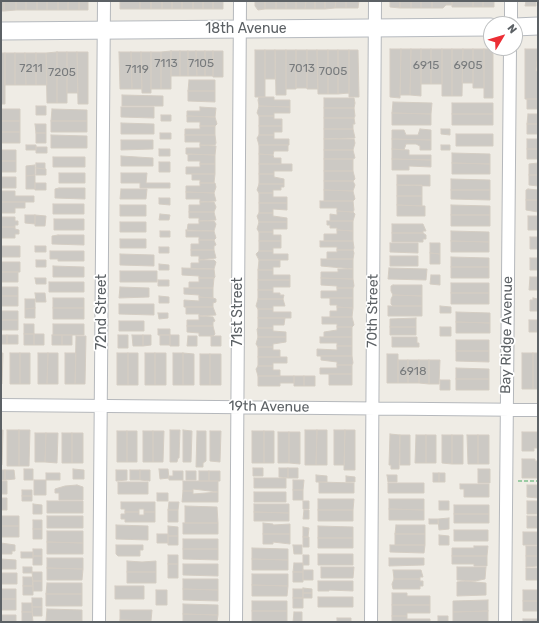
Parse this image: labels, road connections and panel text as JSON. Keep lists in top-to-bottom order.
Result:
{
  "streets": {
    "street": [
      "18th Avenue",
      "70th Street",
      "72nd Street",
      "71st Street",
      "Bay Ridge Avenue",
      "19th Avenue"
    ]
  },
  "crossings": [
    ["18th Avenue", "70th Street"],
    ["18th Avenue", "72nd Street"],
    ["18th Avenue", "71st Street"],
    ["70th Street", "19th Avenue"],
    ["72nd Street", "19th Avenue"],
    ["71st Street", "19th Avenue"],
    ["Bay Ridge Avenue", "19th Avenue"]
  ],
  "house_numbers": [
    "7113",
    "7105",
    "6915",
    "6905",
    "7211",
    "7013",
    "7119",
    "7005",
    "7205",
    "6918"
  ],
  "north": "top right"
}
